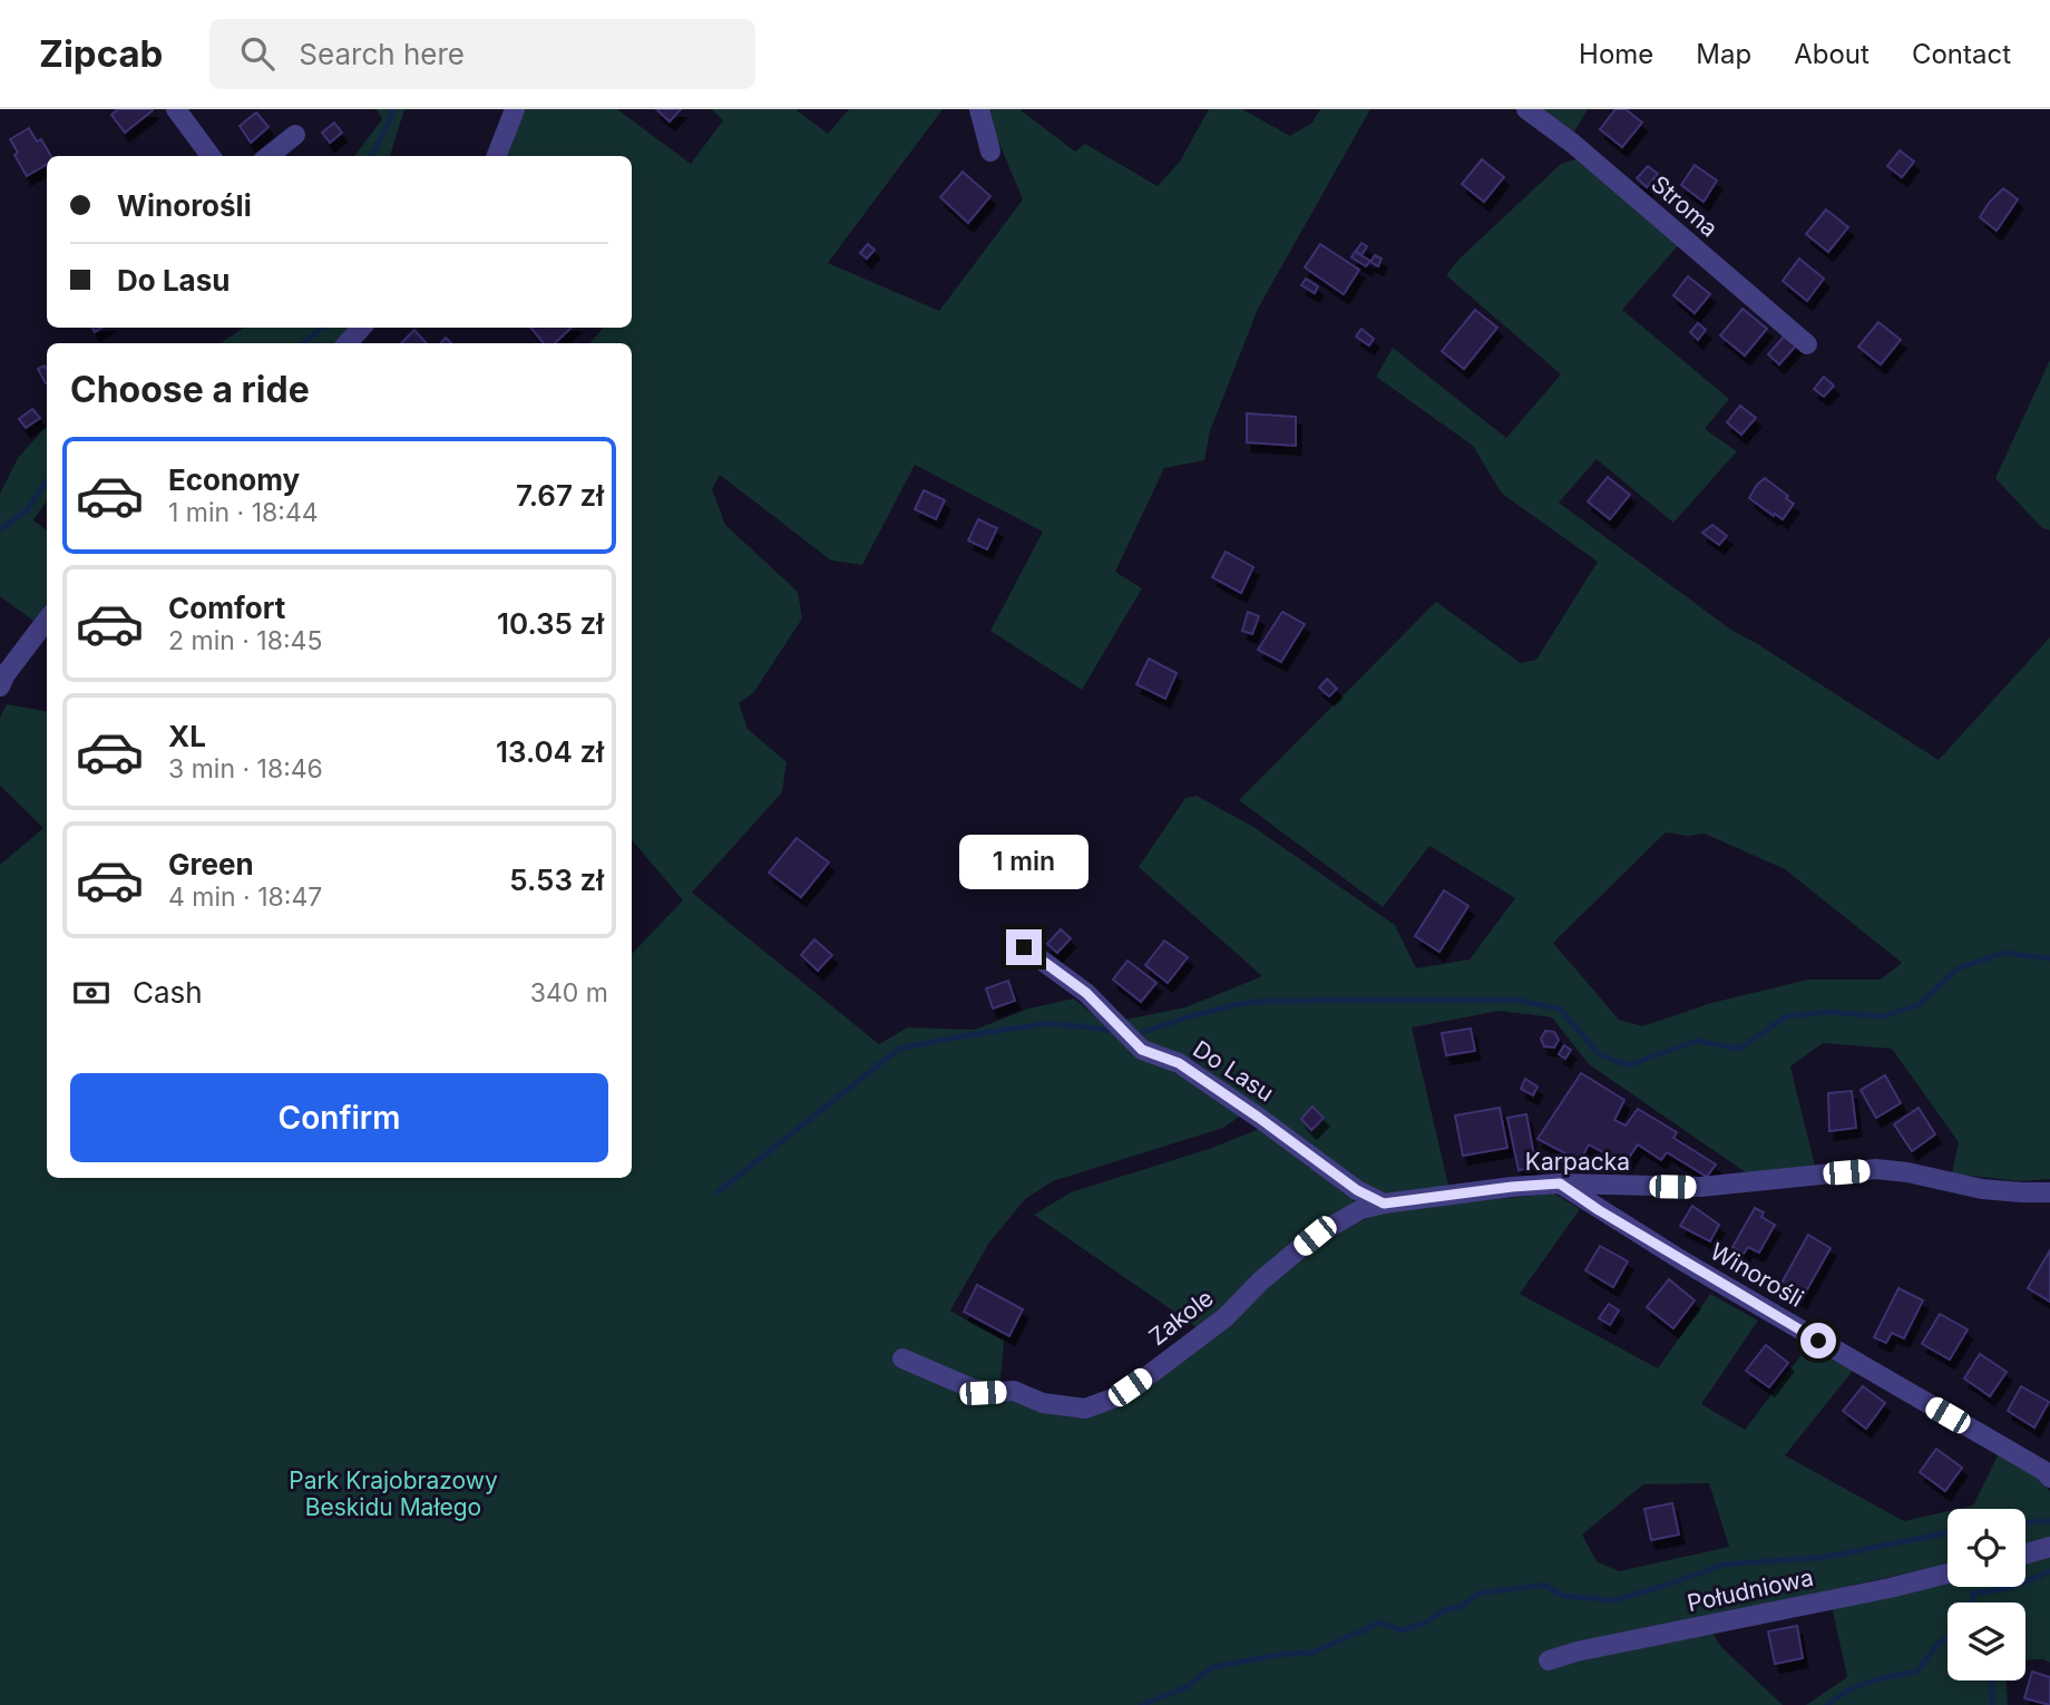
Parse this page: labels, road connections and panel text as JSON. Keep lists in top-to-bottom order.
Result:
{
  "streets": {
    "street": [
      "Stroma",
      "Do Lasu",
      "Karpacka",
      "Winorośli",
      "Zakole",
      "Południowa"
    ]
  },
  "crossings": [
    ["Do Lasu", "Karpacka"],
    ["Do Lasu", "Zakole"],
    ["Karpacka", "Winorośli"],
    ["Karpacka", "Zakole"]
  ],
  "parks": ["Park Krajobrazowy Beskidu Małego"],
  "page": {
    "header": "Zipcab",
    "search": "Search here",
    "nav": [
      "Home",
      "Map",
      "About",
      "Contact"
    ],
    "banner": ["Winorośli", "Do Lasu"],
    "heading": "Choose a ride",
    "list": [
      {
        "name": "Economy",
        "note": "1 min · 18:44",
        "value": "7.67 zł"
      },
      {
        "name": "Comfort",
        "note": "2 min · 18:45",
        "value": "10.35 zł"
      },
      {
        "name": "XL",
        "note": "3 min · 18:46",
        "value": "13.04 zł"
      },
      {
        "name": "Green",
        "note": "4 min · 18:47",
        "value": "5.53 zł"
      }
    ],
    "bubble": "1 min",
    "pay": ["Cash", "340 m"],
    "buttons": "Confirm"
  }
}
